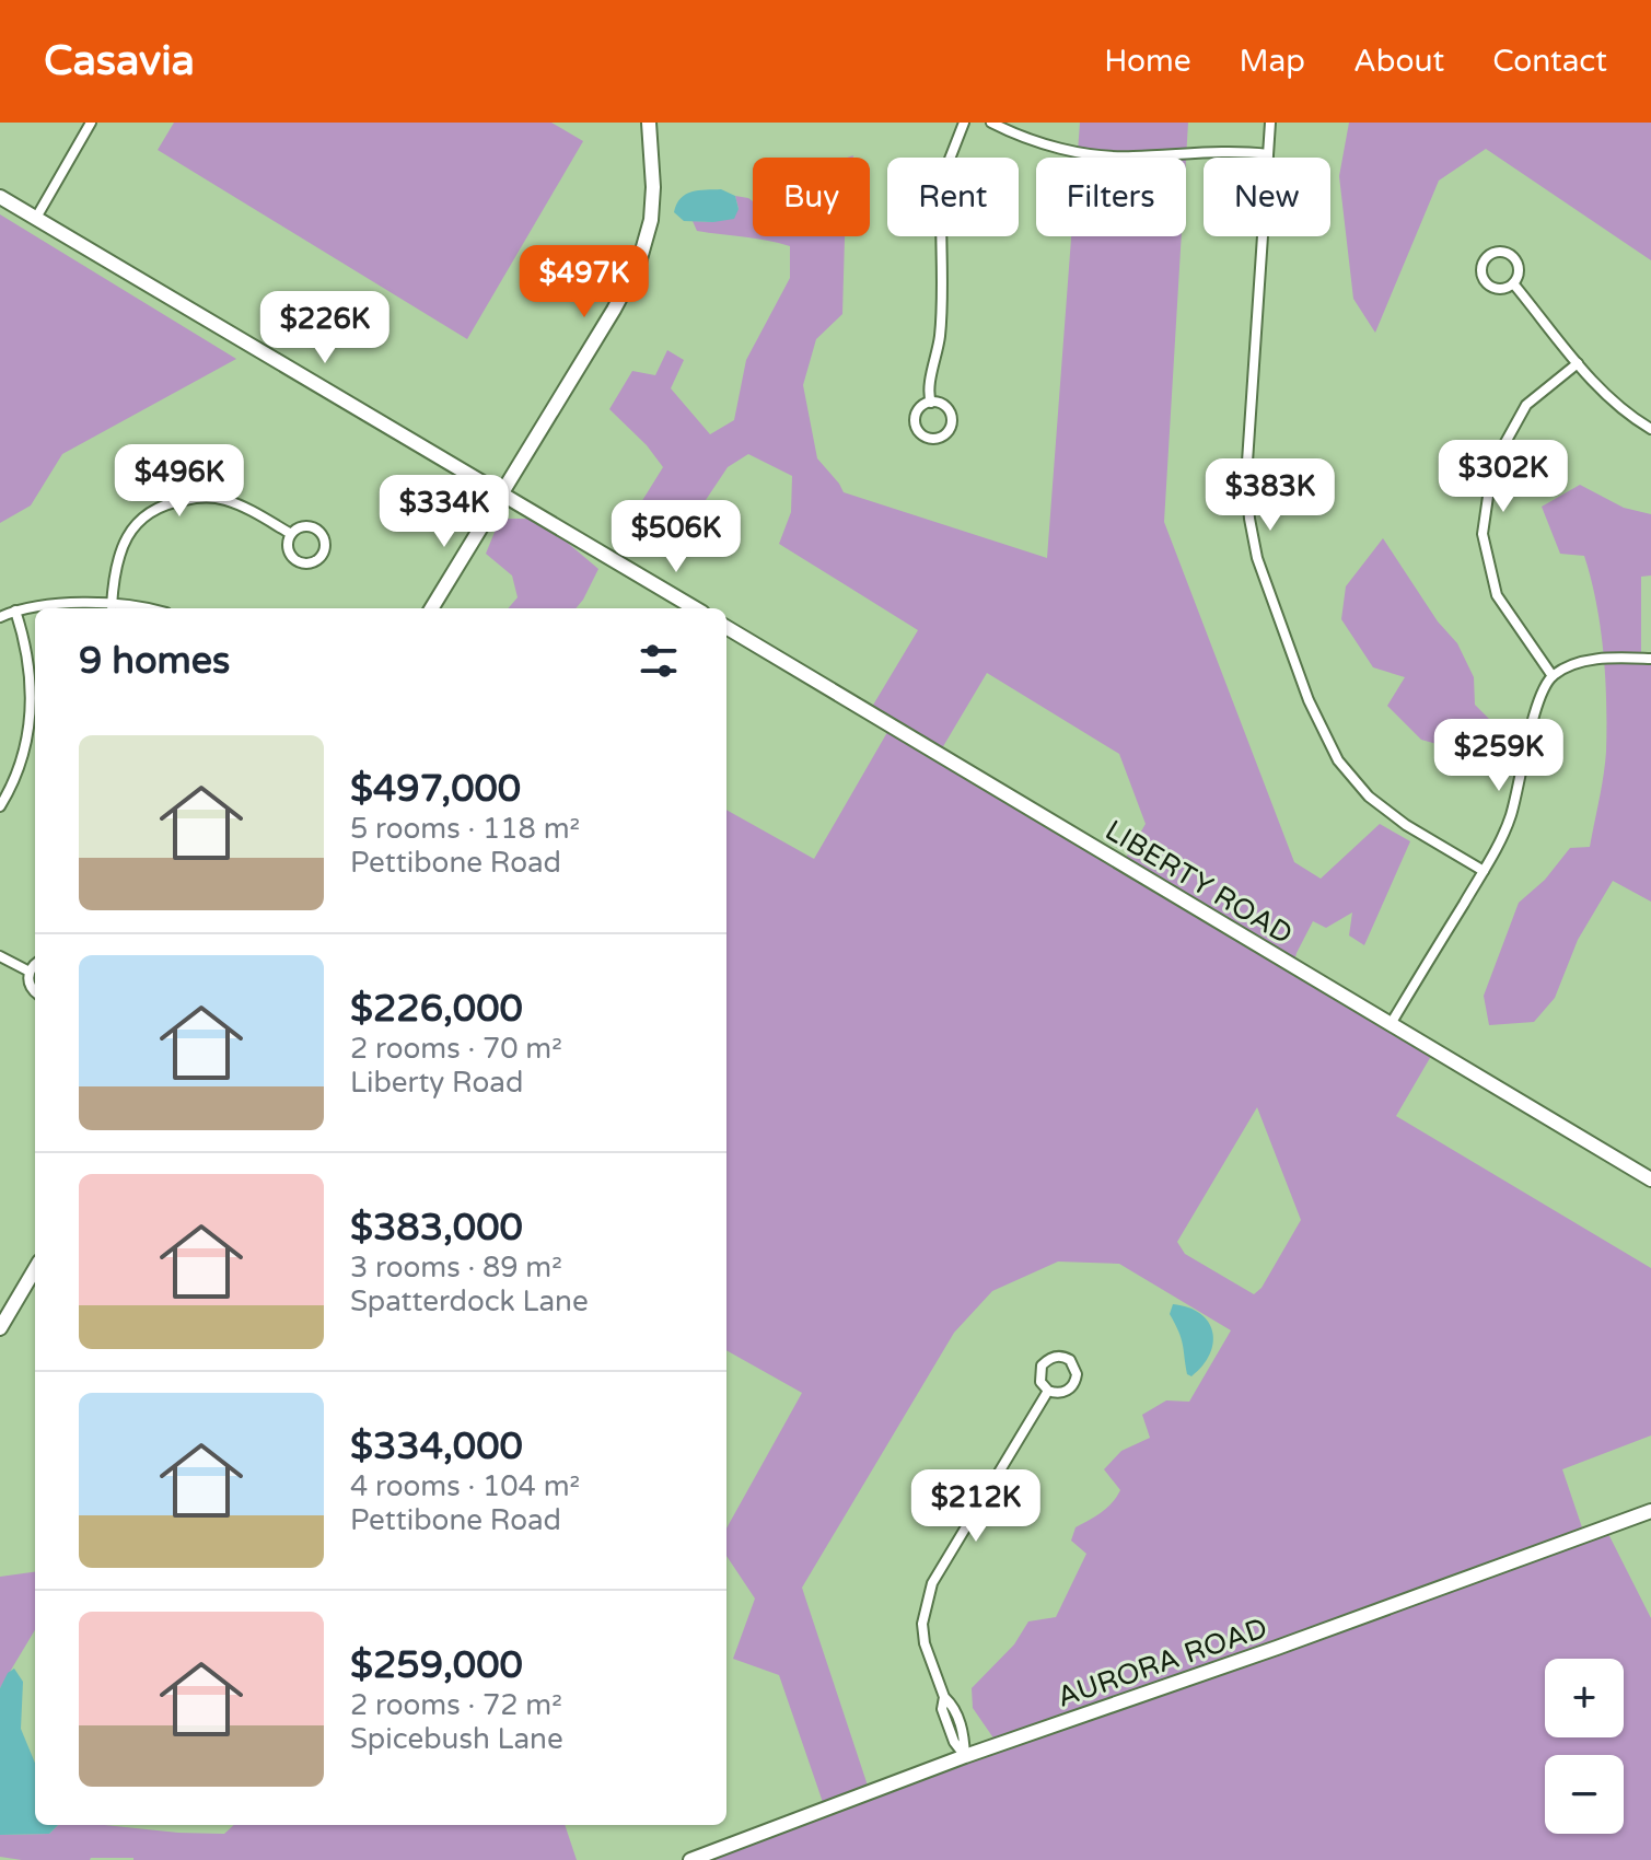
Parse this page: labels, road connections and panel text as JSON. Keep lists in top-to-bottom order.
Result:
{
  "streets": {
    "street": ["LIBERTY ROAD", "AURORA ROAD"]
  },
  "page": {
    "header": "Casavia",
    "nav": [
      "Home",
      "Map",
      "About",
      "Contact"
    ],
    "chip": [
      "Buy",
      "Rent",
      "Filters",
      "New"
    ],
    "price": [
      "$497K",
      "$226K",
      "$302K",
      "$496K",
      "$383K",
      "$334K",
      "$506K",
      "$259K",
      "$212K"
    ],
    "heading": "9 homes",
    "list": [
      {
        "name": "$497,000",
        "note": "5 rooms · 118 m² · Pettibone Road"
      },
      {
        "name": "$226,000",
        "note": "2 rooms · 70 m² · Liberty Road"
      },
      {
        "name": "$383,000",
        "note": "3 rooms · 89 m² · Spatterdock Lane"
      },
      {
        "name": "$334,000",
        "note": "4 rooms · 104 m² · Pettibone Road"
      },
      {
        "name": "$259,000",
        "note": "2 rooms · 72 m² · Spicebush Lane"
      }
    ],
    "map_buttons": ["+", "−"]
  }
}
